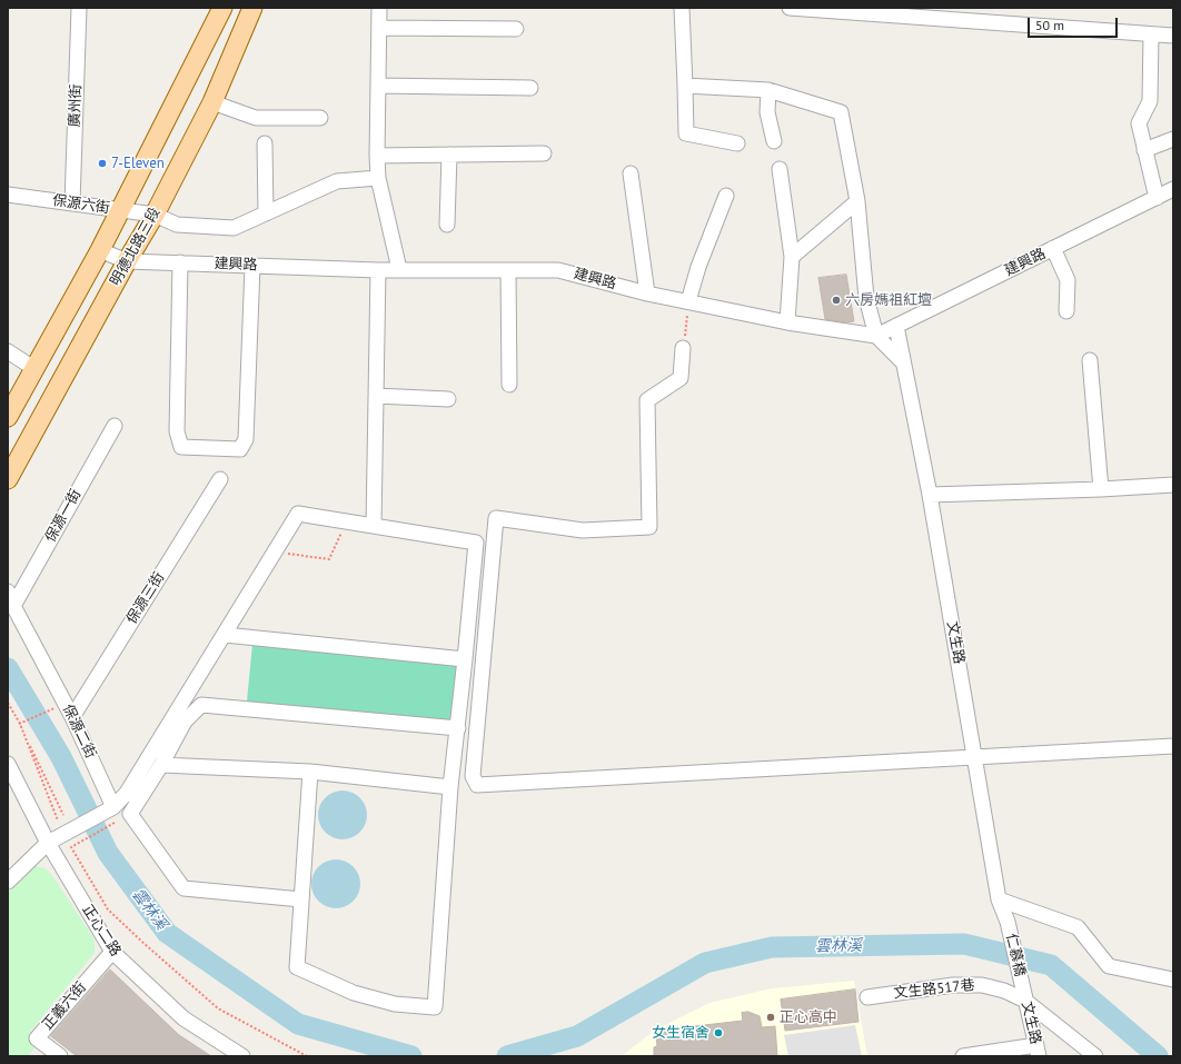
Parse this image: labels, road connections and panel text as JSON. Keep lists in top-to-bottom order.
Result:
{
  "streets": {
    "main road": ["明德北路三段"],
    "street": [
      "廣州街",
      "保源六街",
      "建興路",
      "保源一街",
      "保源三街",
      "文生路",
      "保源二街",
      "正心二路",
      "仁慕橋",
      "文生路517巷",
      "正義六街"
    ]
  },
  "crossings": [
    ["廣州街", "保源六街"],
    ["保源六街", "明德北路三段"],
    ["明德北路三段", "建興路"],
    ["建興路", "文生路"],
    ["保源一街", "保源二街"],
    ["保源三街", "保源二街"],
    ["文生路", "仁慕橋"],
    ["文生路", "文生路517巷"],
    ["正心二路", "正義六街"],
    ["仁慕橋", "文生路517巷"]
  ],
  "water": ["雲林溪"],
  "places": [
    "7-Eleven",
    "六房媽祖紅壇",
    "正心高中",
    "女生宿舍"
  ],
  "scale_bar": "50 m"
}
